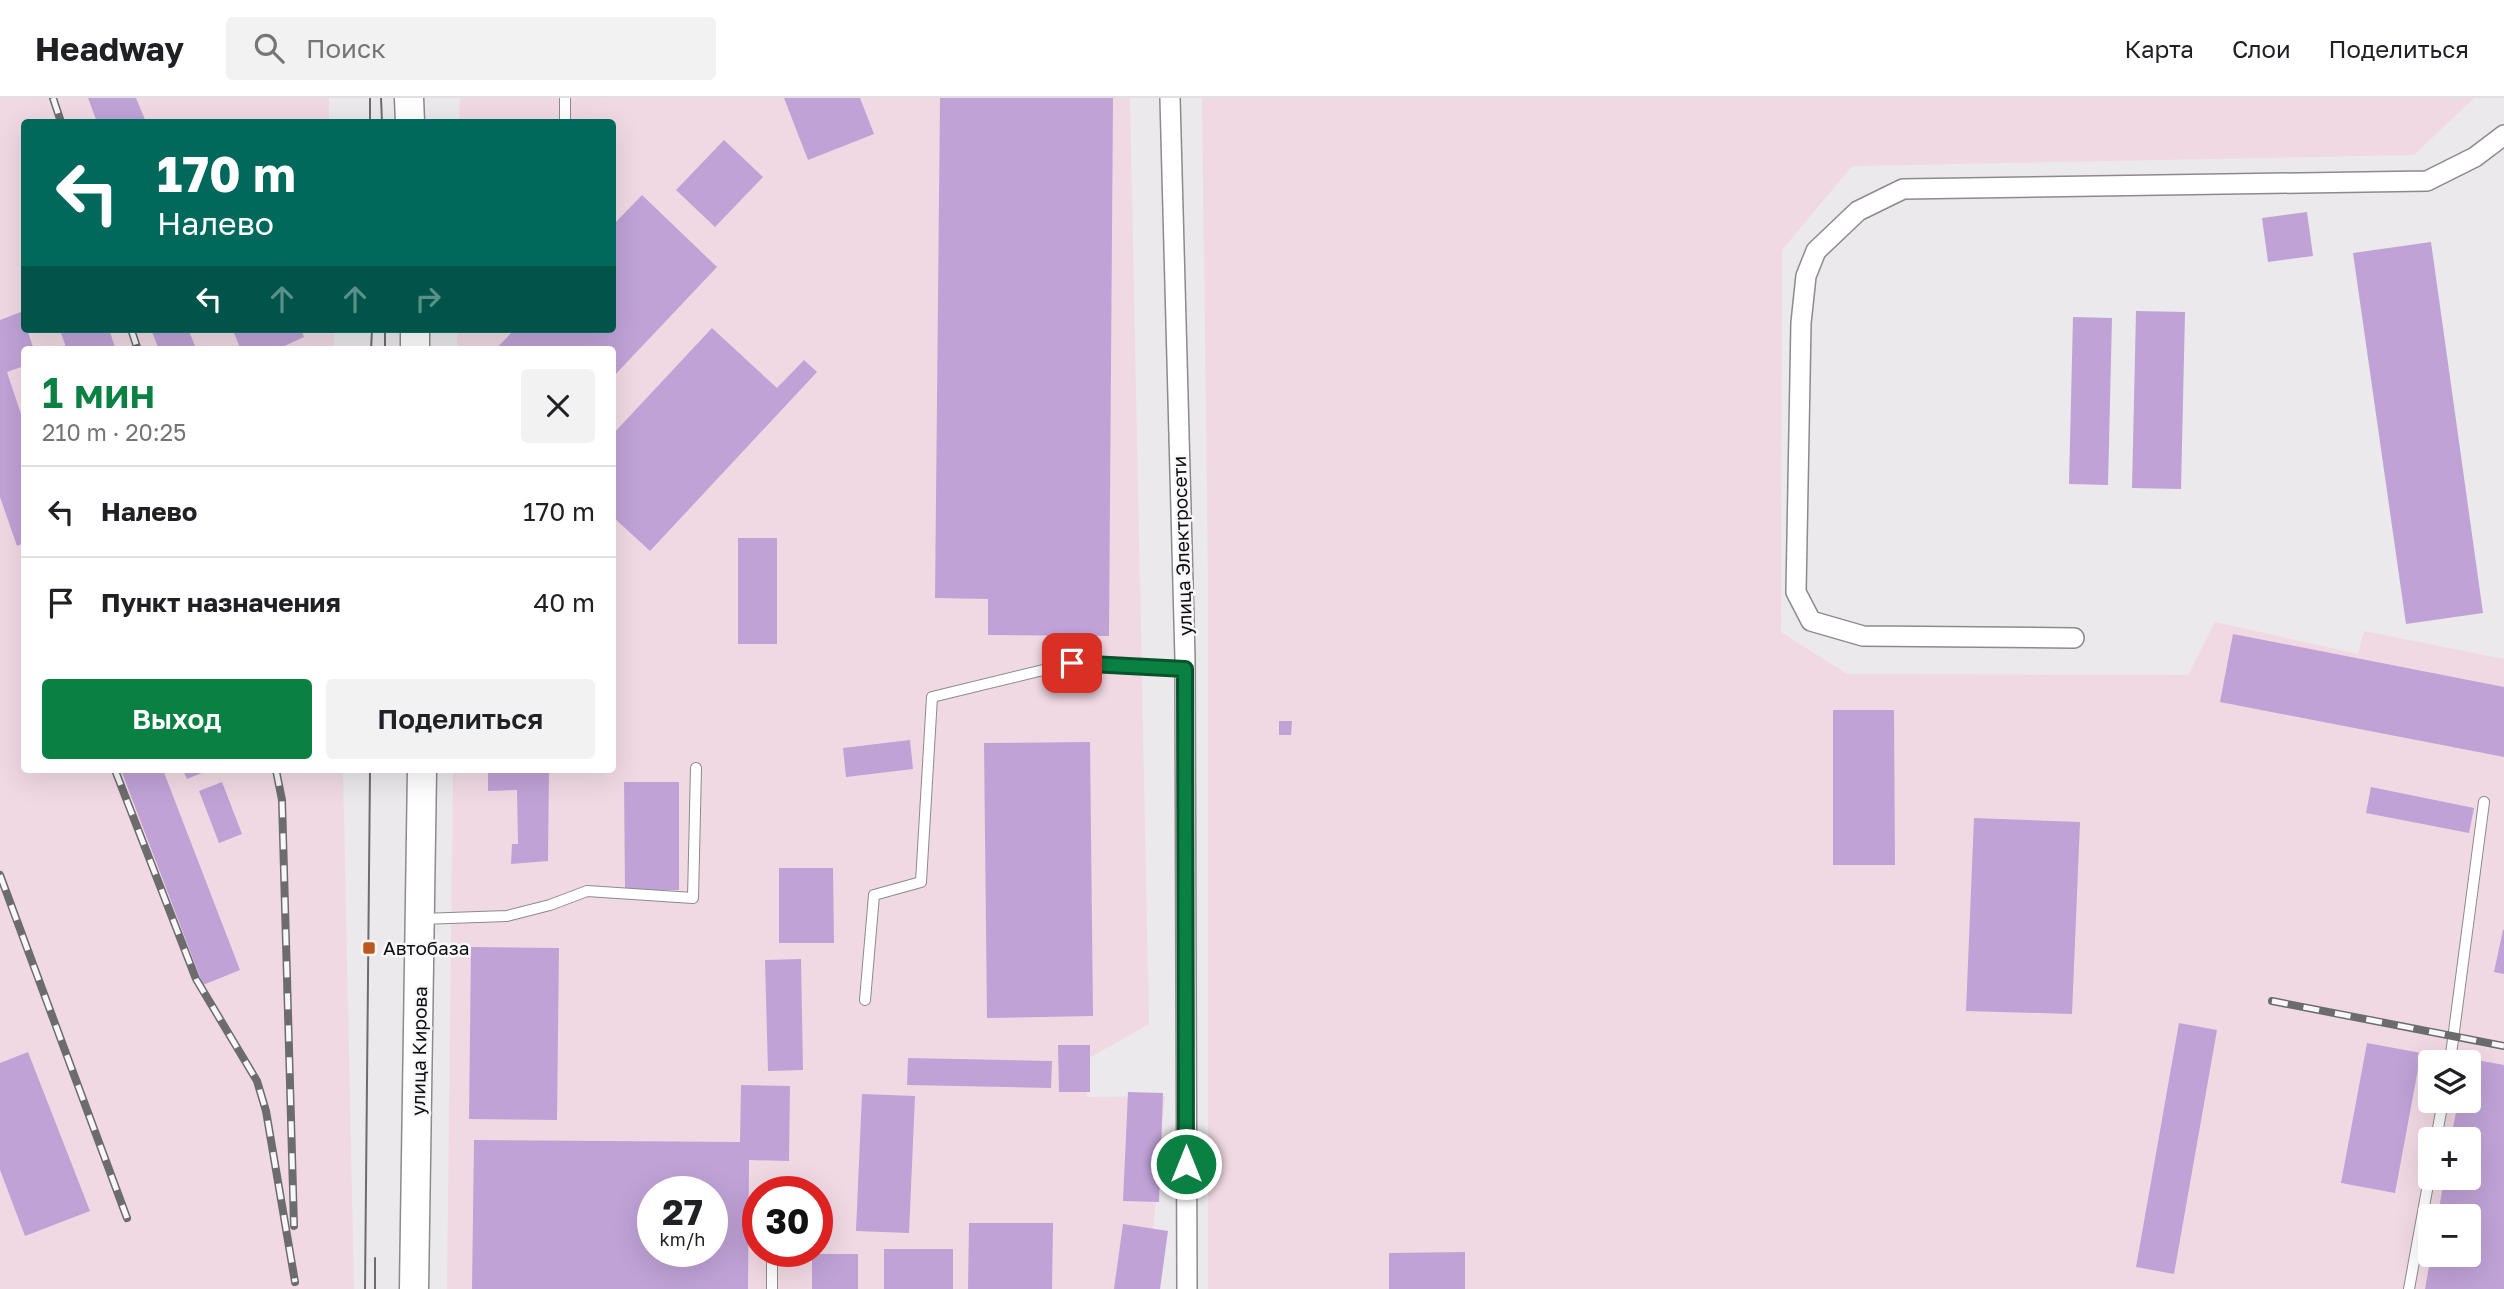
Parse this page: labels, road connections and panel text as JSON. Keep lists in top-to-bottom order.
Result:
{
  "streets": {
    "main road": ["улица Кирова"],
    "street": ["улица Электросети"]
  },
  "places": {
    "transit": ["Автобаза"]
  },
  "page": {
    "header": "Headway",
    "search": "Поиск",
    "nav": ["Карта", "Слои", "Поделиться"],
    "turn": ["170 m", "Налево"],
    "heading": ["1 мин", "210 m · 20:25"],
    "list": [
      {
        "name": "Налево",
        "value": "170 m"
      },
      {
        "name": "Пункт назначения",
        "value": "40 m"
      }
    ],
    "buttons": ["Выход", "Поделиться"],
    "map_buttons": ["+", "−"],
    "speed": "27 km/h",
    "limit": "30"
  }
}
